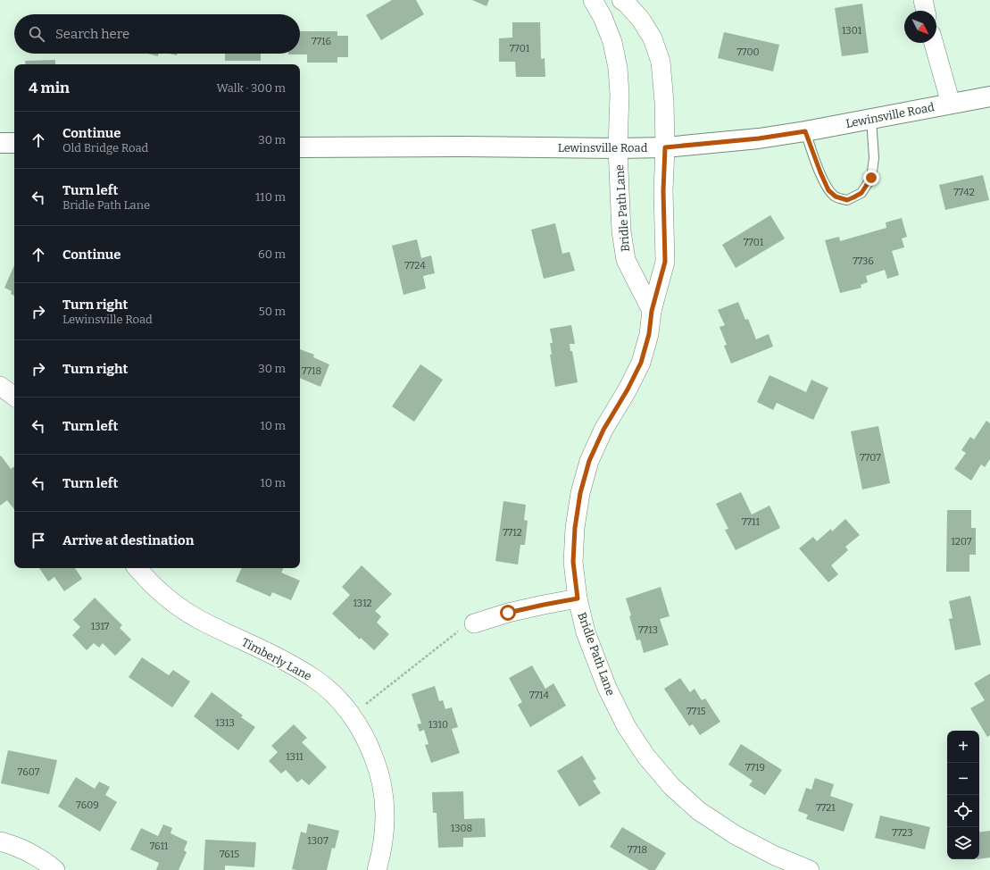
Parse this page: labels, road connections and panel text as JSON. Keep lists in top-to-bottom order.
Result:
{
  "streets": {
    "main road": ["Lewinsville Road"],
    "street": ["Bridle Path Lane", "Timberly Lane"]
  },
  "crossings": [
    ["Lewinsville Road", "Bridle Path Lane"]
  ],
  "house_numbers": [
    "1301",
    "7716",
    "7701",
    "7700",
    "7742",
    "7701",
    "7736",
    "7724",
    "7718",
    "7707",
    "7711",
    "7712",
    "1207",
    "1312",
    "1317",
    "7713",
    "7714",
    "7715",
    "1313",
    "1310",
    "1311",
    "7719",
    "7607",
    "7609",
    "7721",
    "1308",
    "7723",
    "1307",
    "7611",
    "7718",
    "7615"
  ],
  "north": "bottom right",
  "page": {
    "search": "Search here",
    "heading": ["4 min", "Walk · 300 m"],
    "list": [
      ["Continue", "Old Bridge Road", "30 m"],
      ["Turn left", "Bridle Path Lane", "110 m"],
      ["Continue", "60 m"],
      ["Turn right", "Lewinsville Road", "50 m"],
      ["Turn right", "30 m"],
      ["Turn left", "10 m"],
      ["Turn left", "10 m"],
      "Arrive at destination"
    ],
    "map_buttons": ["+", "−"]
  }
}
